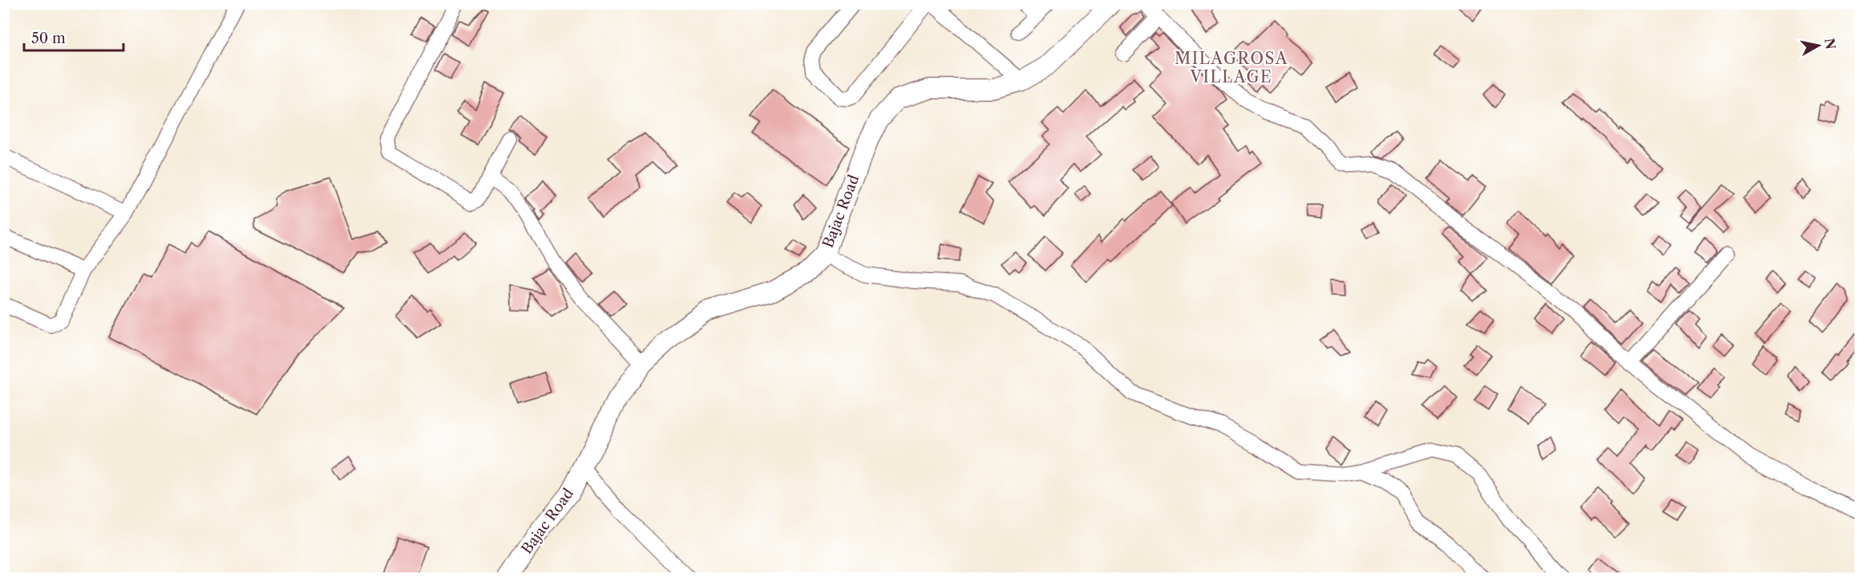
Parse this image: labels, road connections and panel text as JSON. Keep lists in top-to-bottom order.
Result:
{
  "streets": {
    "street": ["Bajac Road"]
  },
  "districts": ["MILAGROSA VILLAGE"],
  "scale_bar": "50 m",
  "north": "right"
}
